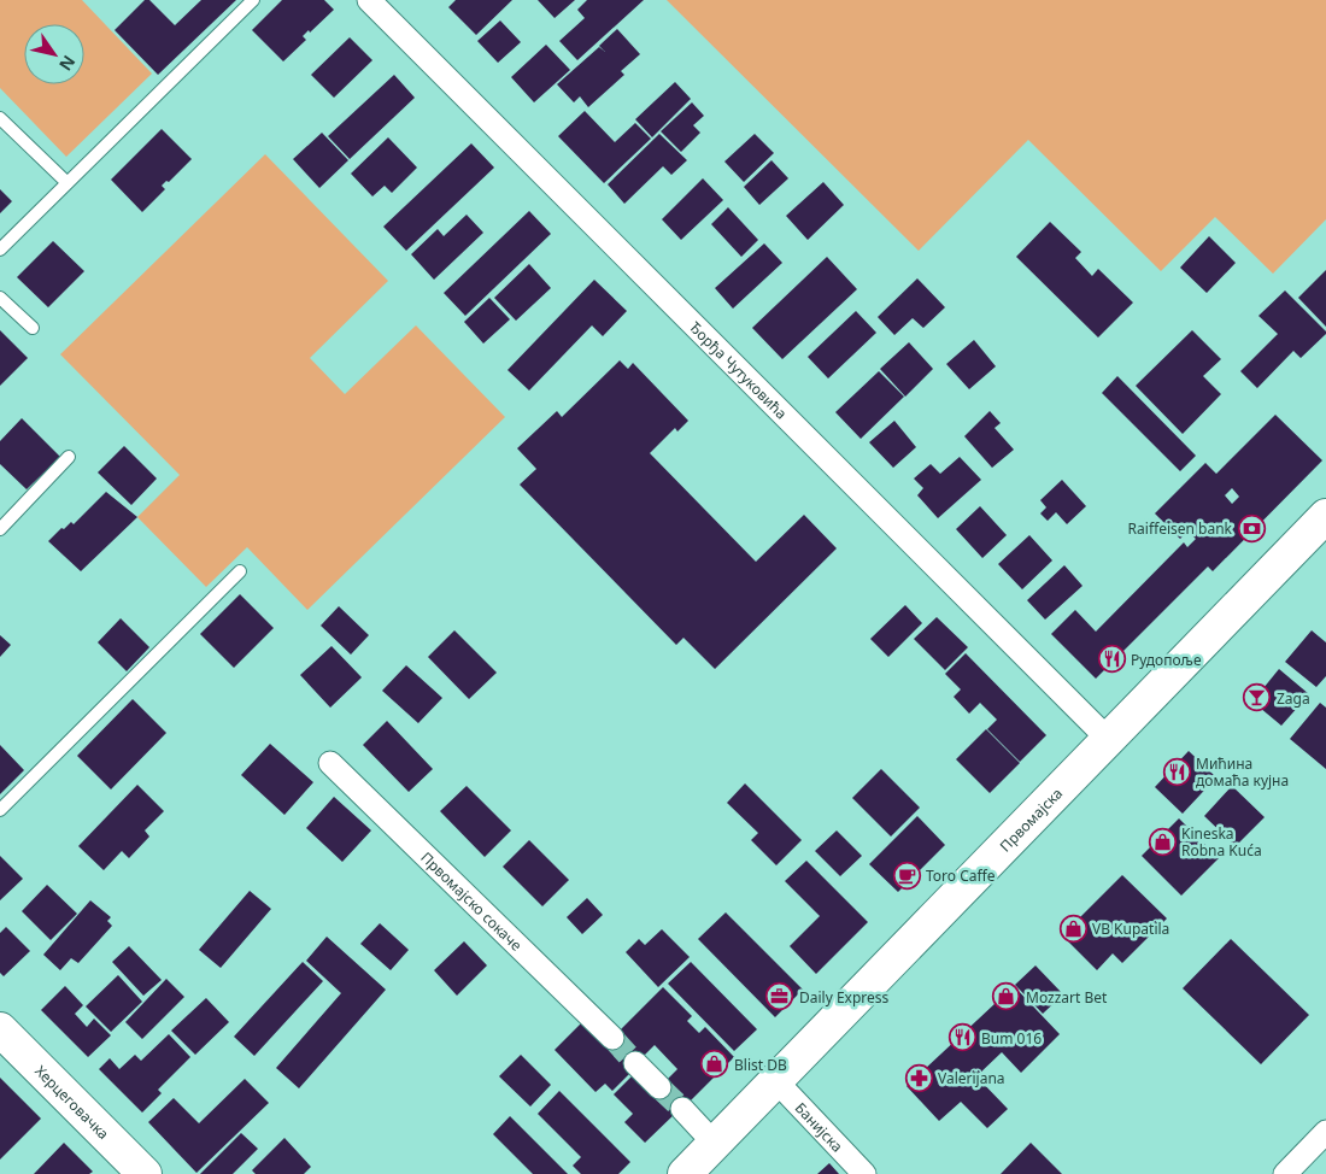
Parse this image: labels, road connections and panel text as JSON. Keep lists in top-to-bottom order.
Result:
{
  "streets": {
    "main road": ["Првомајска", "Херцеговачка"],
    "street": ["Ђорђа Чутуковића", "Првомајско сокаче", "Банијска"]
  },
  "crossings": [
    ["Ђорђа Чутуковића", "Првомајска"],
    ["Првомајска", "Банијска"]
  ],
  "places": {
    "bank": ["Raiffeisen bank"],
    "restaurant": ["Рудопоље", "Мићина домаћа кујна", "Bum 016"],
    "bar": ["Zaga"],
    "shop": [
      "Kineska Robna Kuća",
      "VB Kupatila",
      "Mozzart Bet",
      "Blist DB"
    ],
    "cafe": ["Toro Caffe"],
    "office": ["Daily Express"],
    "pharmacy": ["Valerijana"]
  },
  "north": "bottom right"
}
